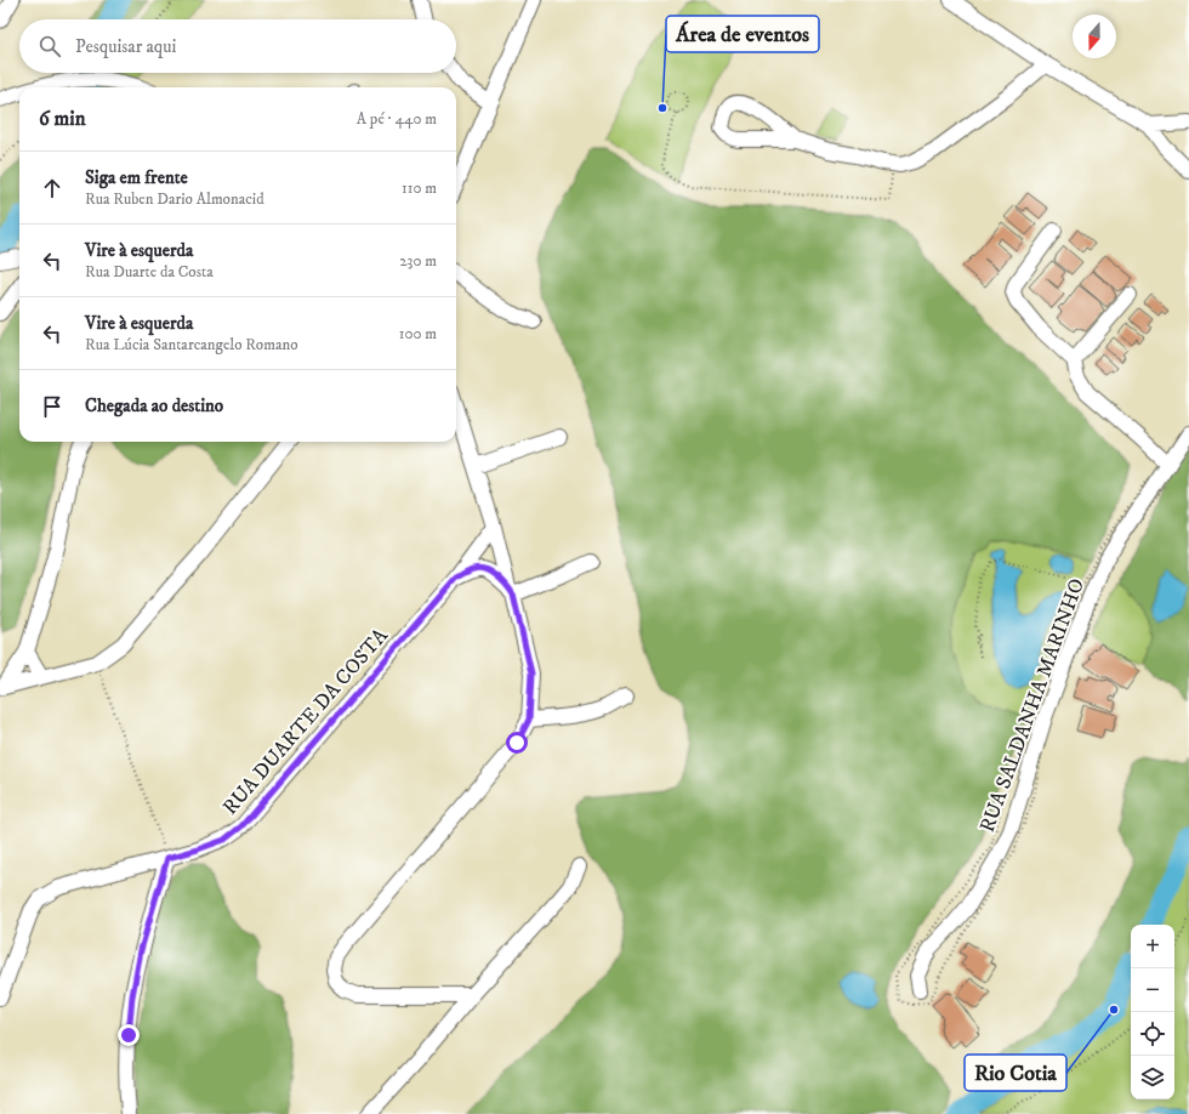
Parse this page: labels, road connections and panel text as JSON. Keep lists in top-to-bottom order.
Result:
{
  "streets": {
    "street": ["RUA SALDANHA MARINHO", "RUA DUARTE DA COSTA"]
  },
  "places": ["Área de eventos", "Rio Cotia"],
  "north": "bottom",
  "page": {
    "search": "Pesquisar aqui",
    "heading": ["6 min", "A pé · 440 m"],
    "list": [
      ["Siga em frente", "Rua Ruben Dario Almonacid", "110 m"],
      ["Vire à esquerda", "Rua Duarte da Costa", "230 m"],
      ["Vire à esquerda", "Rua Lúcia Santarcangelo Romano", "100 m"],
      "Chegada ao destino"
    ],
    "map_buttons": ["+", "−"]
  }
}
